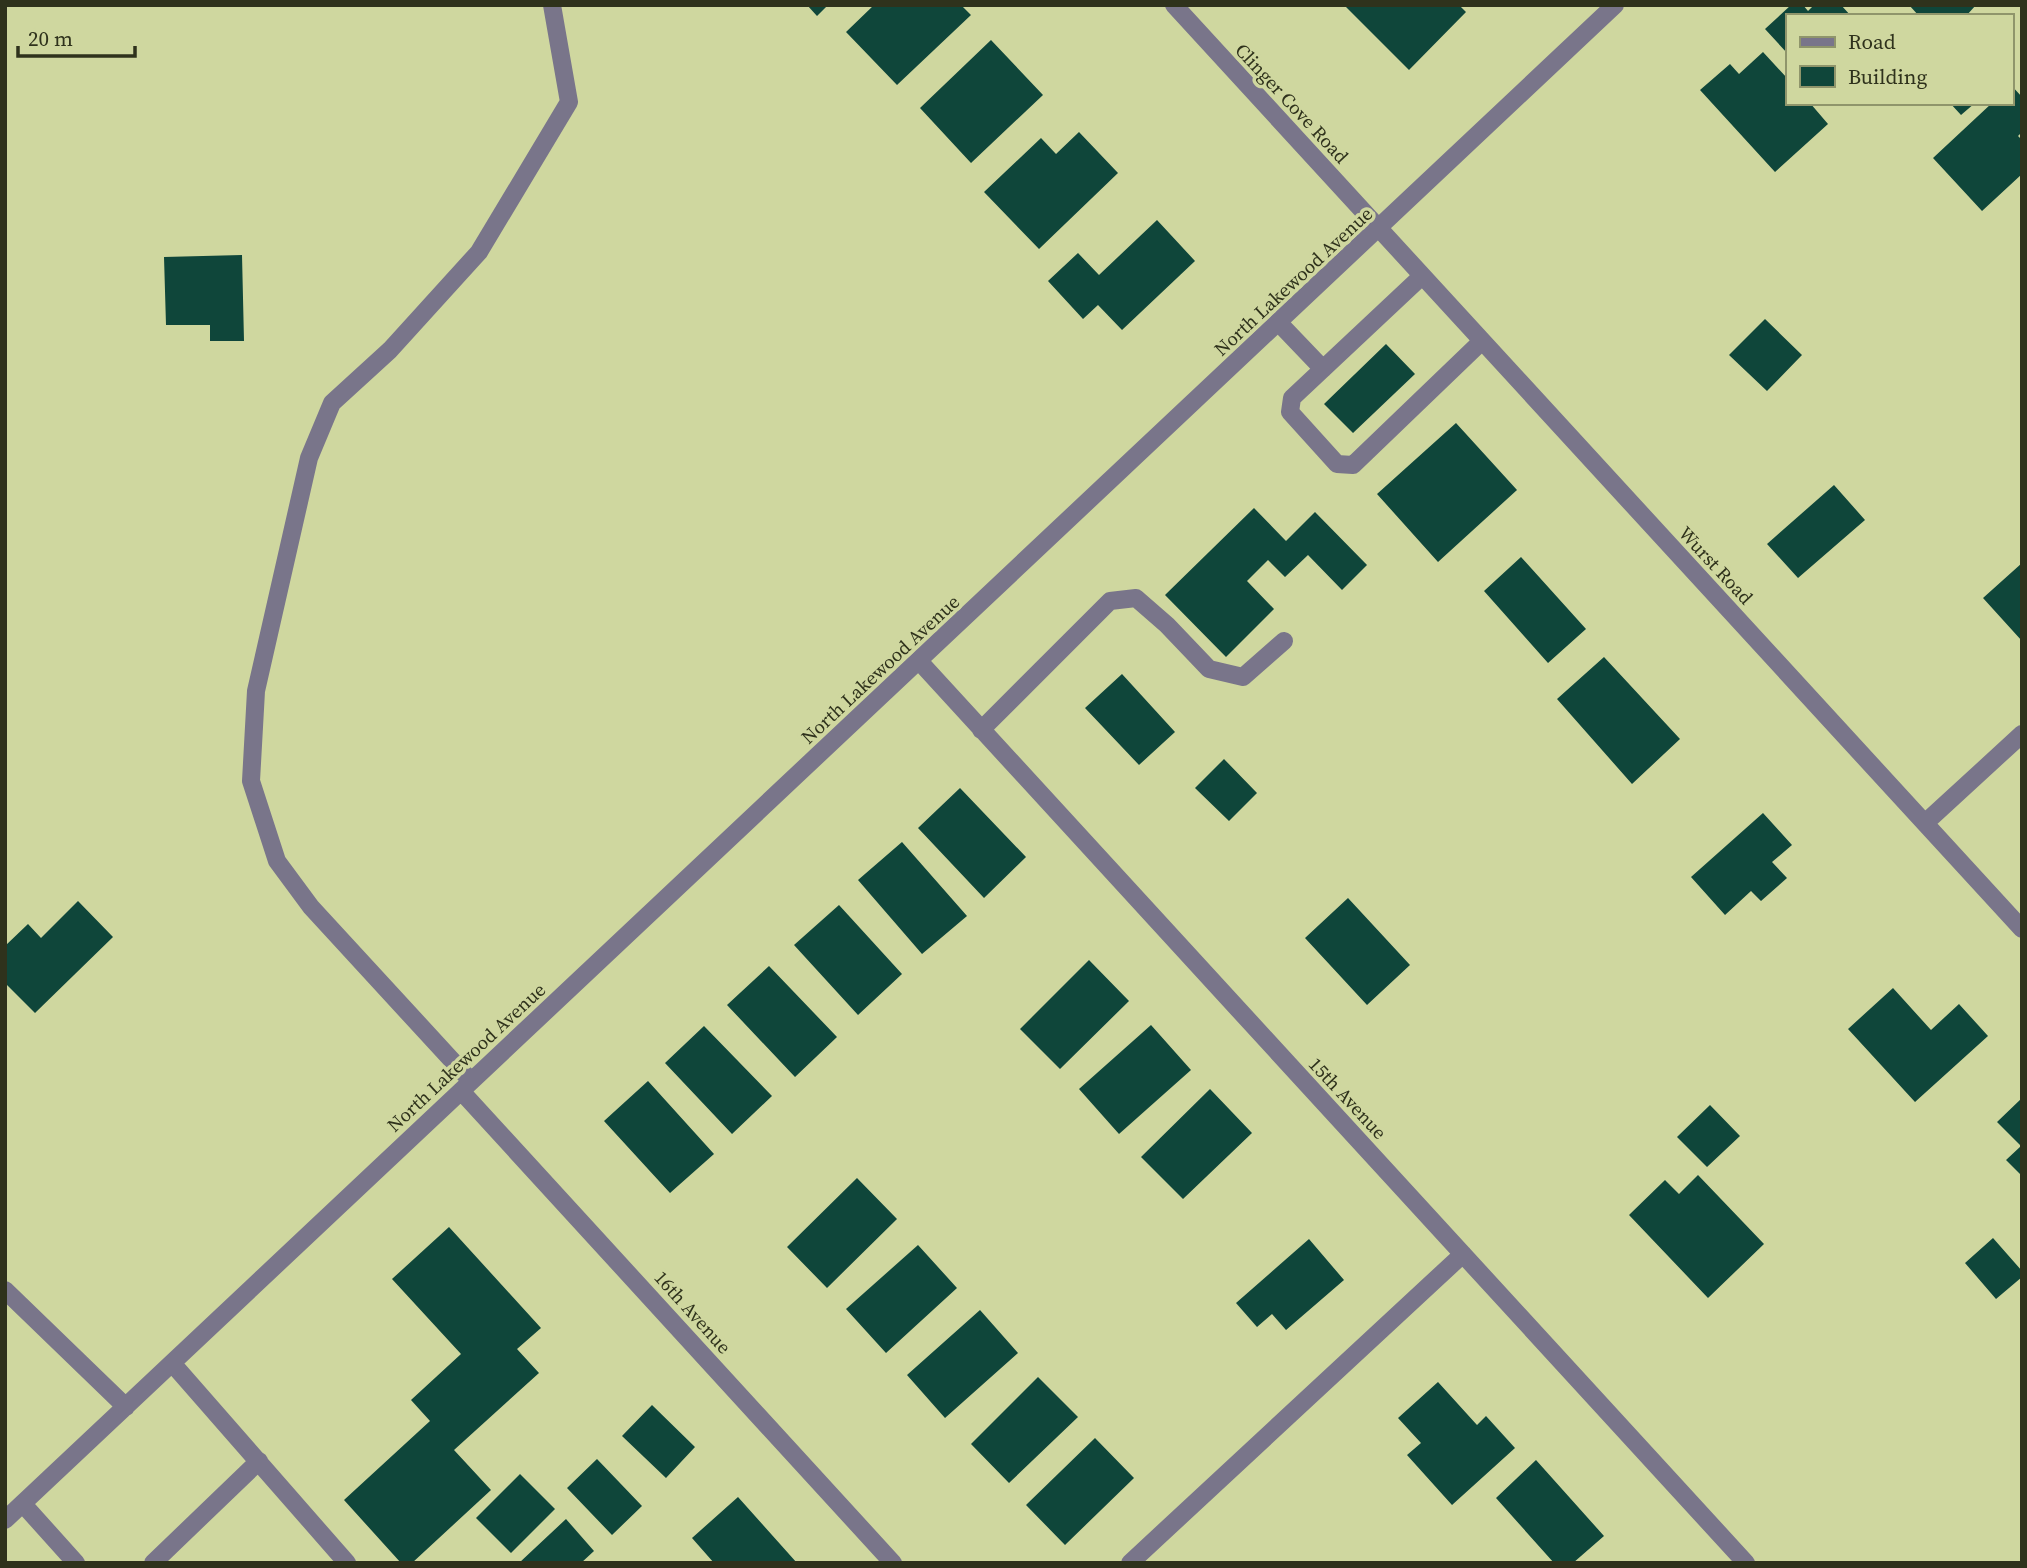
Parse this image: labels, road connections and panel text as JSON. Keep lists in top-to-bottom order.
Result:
{
  "streets": {
    "street": [
      "Clinger Cove Road",
      "North Lakewood Avenue",
      "Wurst Road",
      "15th Avenue",
      "16th Avenue"
    ]
  },
  "crossings": [
    ["Clinger Cove Road", "North Lakewood Avenue"],
    ["Clinger Cove Road", "Wurst Road"],
    ["North Lakewood Avenue", "Wurst Road"],
    ["North Lakewood Avenue", "15th Avenue"],
    ["North Lakewood Avenue", "16th Avenue"]
  ],
  "legend": ["Road", "Building"],
  "scale_bar": "20 m"
}
